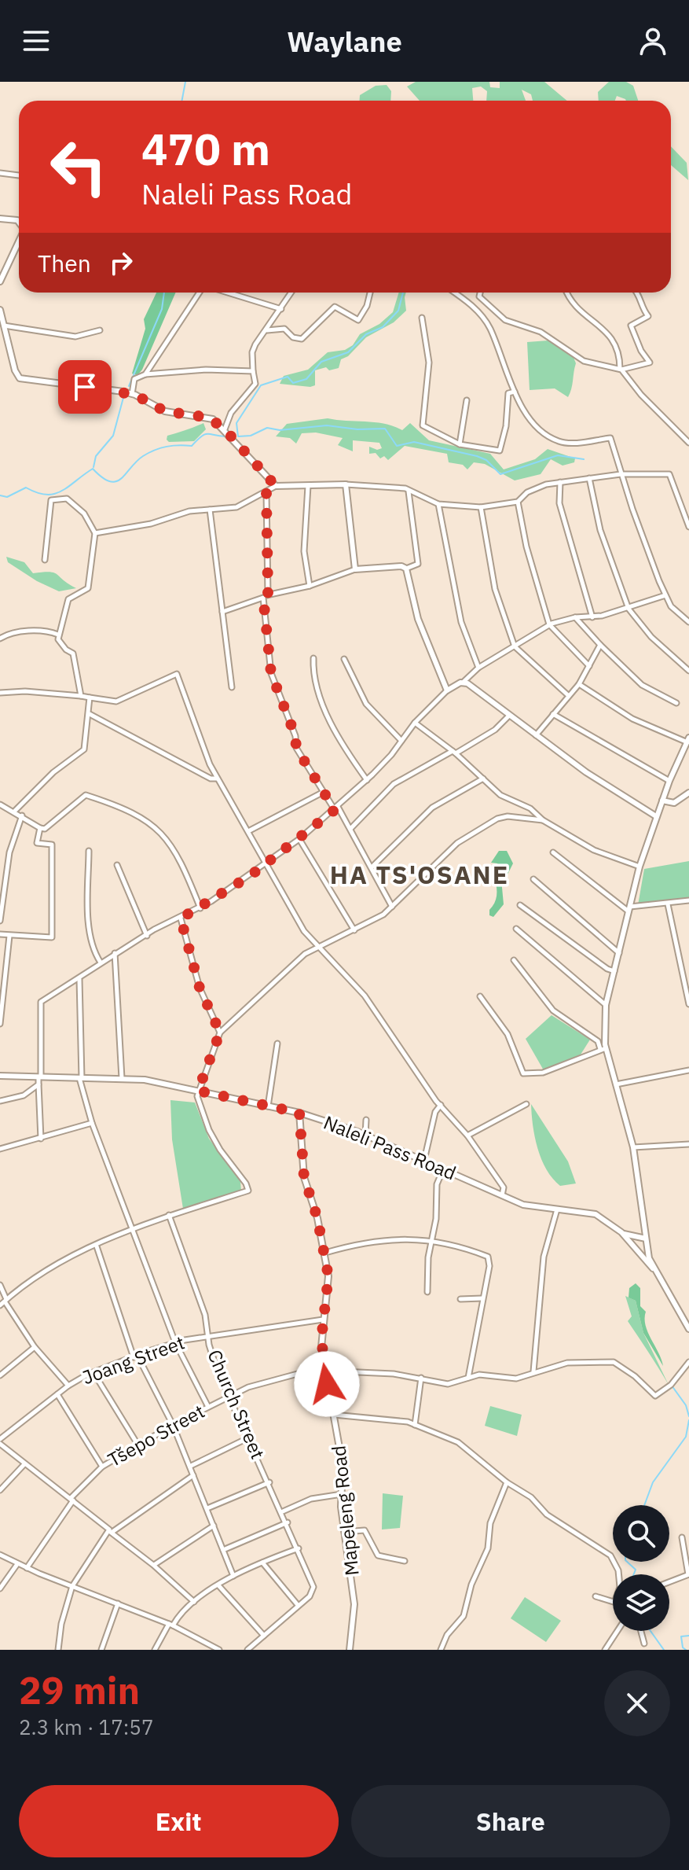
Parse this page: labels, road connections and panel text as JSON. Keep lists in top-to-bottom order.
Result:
{
  "streets": {
    "street": [
      "Naleli Pass Road",
      "Joang Street",
      "Church Street",
      "Tšepo Street",
      "Mapeleng Road"
    ]
  },
  "crossings": [
    ["Naleli Pass Road", "Mapeleng Road"],
    ["Joang Street", "Church Street"],
    ["Joang Street", "Mapeleng Road"],
    ["Church Street", "Tšepo Street"],
    ["Tšepo Street", "Mapeleng Road"]
  ],
  "districts": ["HA TS'OSANE"],
  "page": {
    "header": "Waylane",
    "turn": ["470 m", "Naleli Pass Road"],
    "then": "Then",
    "heading": ["29 min", "2.3 km · 17:57"],
    "buttons": ["Exit", "Share"]
  }
}
